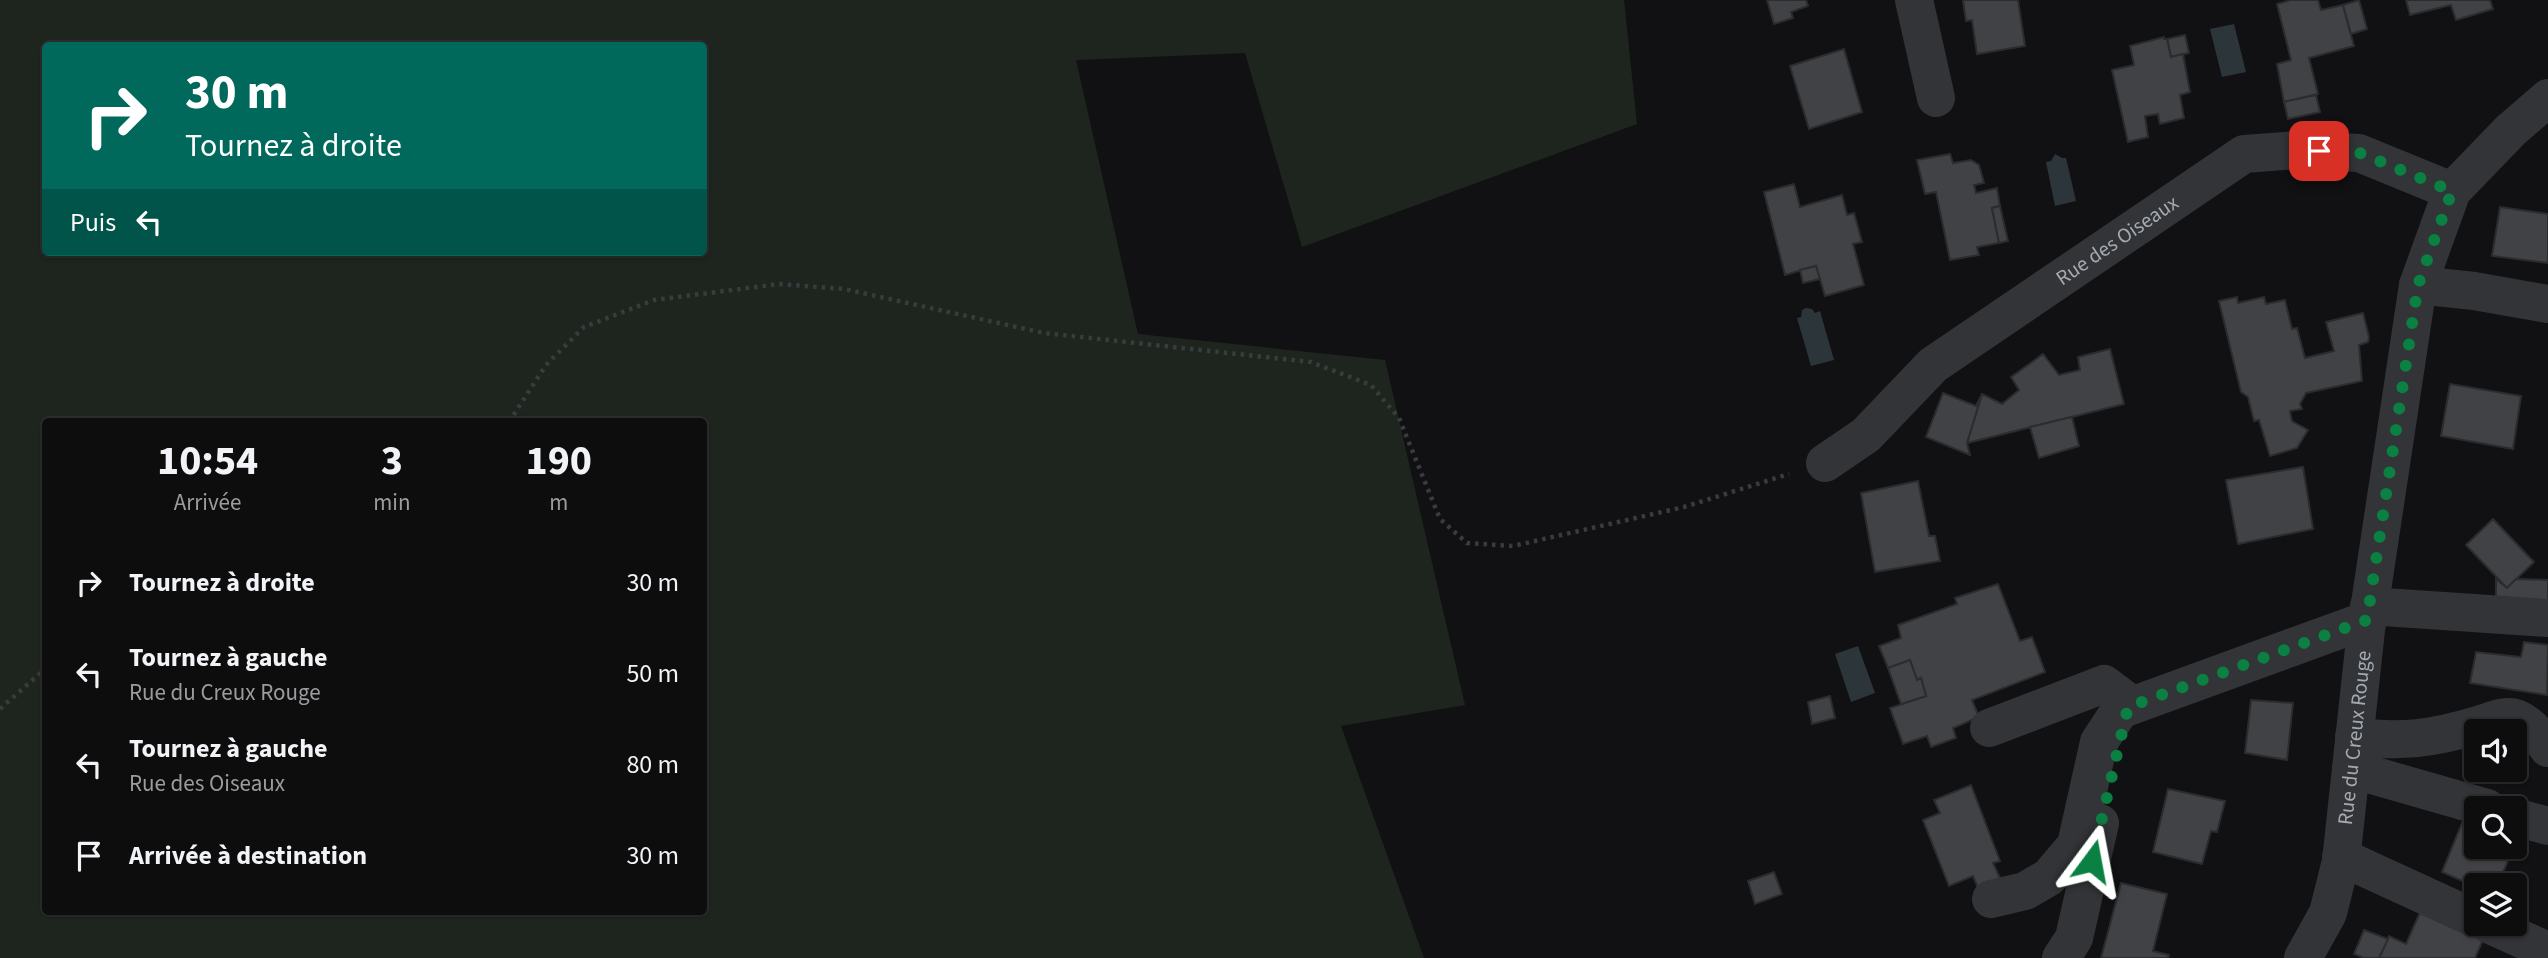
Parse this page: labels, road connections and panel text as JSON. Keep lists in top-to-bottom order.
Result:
{
  "streets": {
    "street": ["Rue des Oiseaux", "Rue du Creux Rouge"]
  },
  "crossings": [
    ["Rue des Oiseaux", "Rue du Creux Rouge"]
  ],
  "page": {
    "turn": ["30 m", "Tournez à droite"],
    "then": "Puis",
    "eta": [
      "10:54",
      "Arrivée",
      "3",
      "min",
      "190",
      "m"
    ],
    "list": [
      {
        "name": "Tournez à droite",
        "value": "30 m"
      },
      {
        "name": "Tournez à gauche",
        "note": "Rue du Creux Rouge",
        "value": "50 m"
      },
      {
        "name": "Tournez à gauche",
        "note": "Rue des Oiseaux",
        "value": "80 m"
      },
      {
        "name": "Arrivée à destination",
        "value": "30 m"
      }
    ]
  }
}
